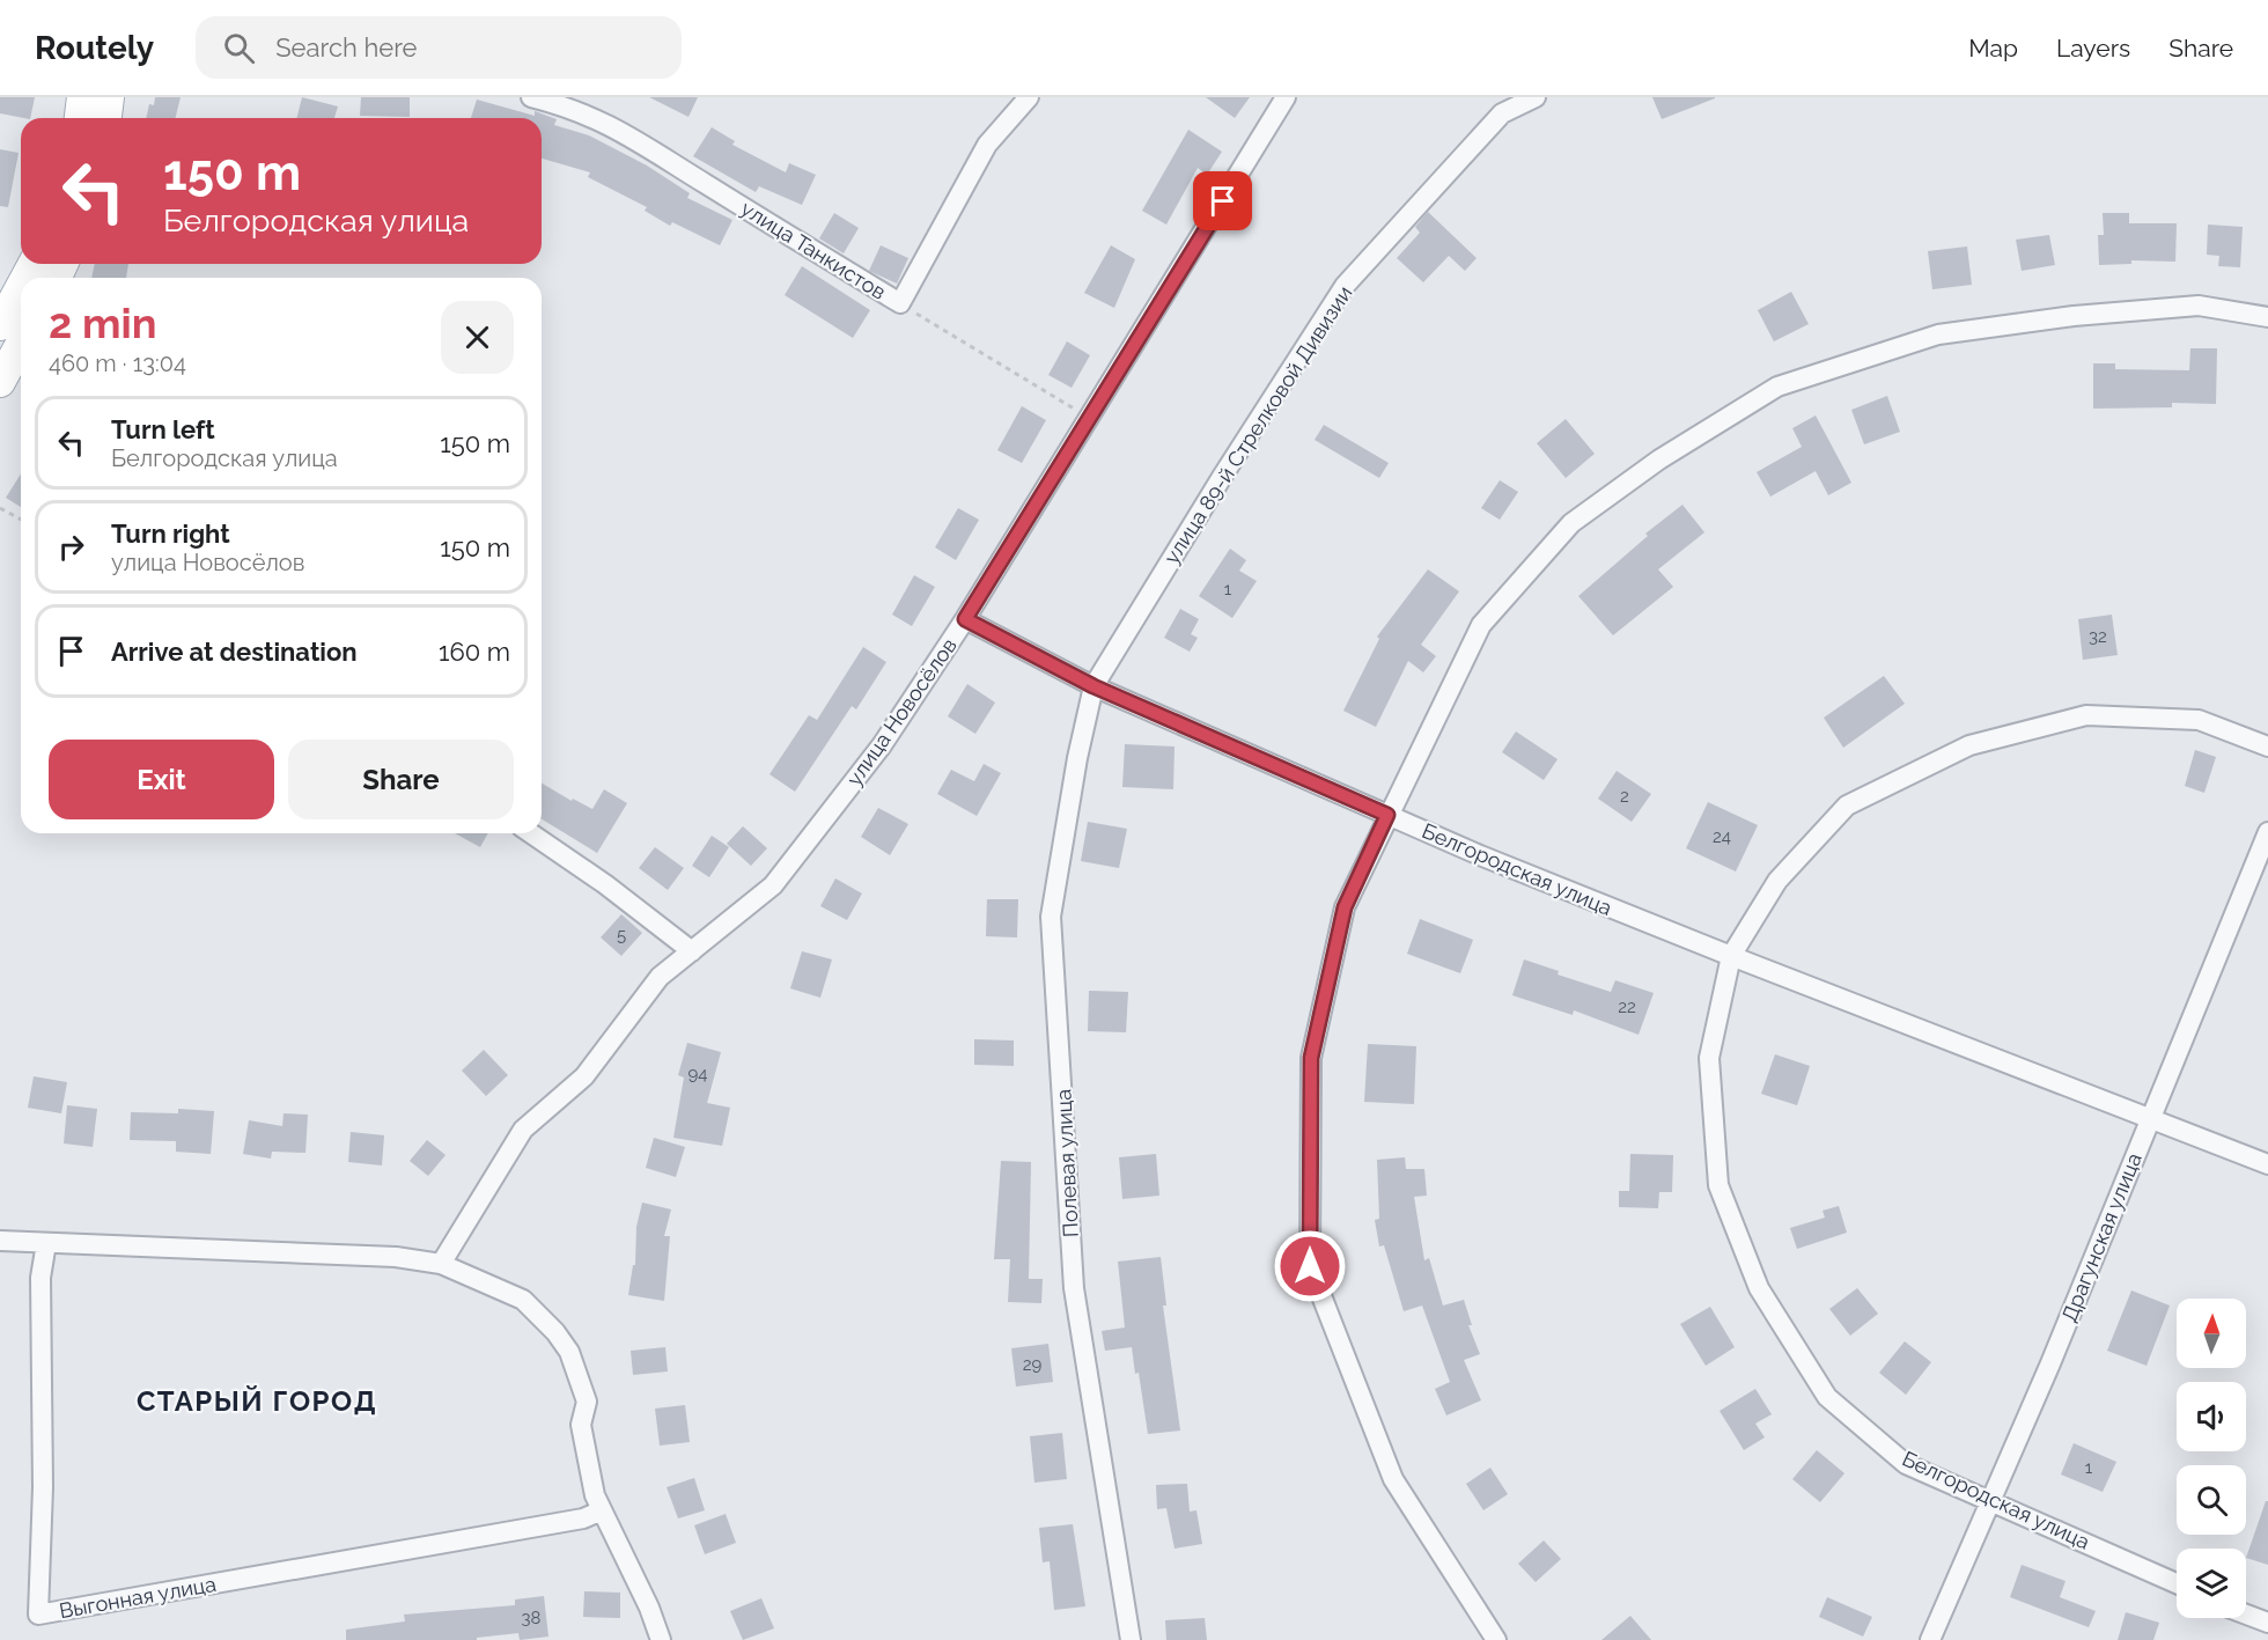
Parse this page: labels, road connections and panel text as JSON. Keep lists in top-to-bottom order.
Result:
{
  "streets": {
    "street": [
      "улица Танкистов",
      "улица 89-й Стрелковой Дивизии",
      "улица Новосёлов",
      "Белгородская улица",
      "Полевая улица",
      "Драгунская улица",
      "Выгонная улица"
    ]
  },
  "crossings": [
    ["улица Танкистов", "улица Новосёлов"],
    ["улица 89-й Стрелковой Дивизии", "Белгородская улица"],
    ["улица 89-й Стрелковой Дивизии", "Полевая улица"],
    ["улица Новосёлов", "Белгородская улица"],
    ["Белгородская улица", "Полевая улица"],
    ["Белгородская улица", "Драгунская улица"]
  ],
  "districts": ["СТАРЫЙ ГОРОД"],
  "house_numbers": [
    "1",
    "32",
    "2",
    "24",
    "5",
    "22",
    "94",
    "29",
    "1",
    "38"
  ],
  "north": "top",
  "page": {
    "header": "Routely",
    "search": "Search here",
    "nav": ["Map", "Layers", "Share"],
    "turn": ["150 m", "Белгородская улица"],
    "heading": ["2 min", "460 m · 13:04"],
    "list": [
      {
        "name": "Turn left",
        "note": "Белгородская улица",
        "value": "150 m"
      },
      {
        "name": "Turn right",
        "note": "улица Новосёлов",
        "value": "150 m"
      },
      {
        "name": "Arrive at destination",
        "value": "160 m"
      }
    ],
    "buttons": ["Exit", "Share"]
  }
}
